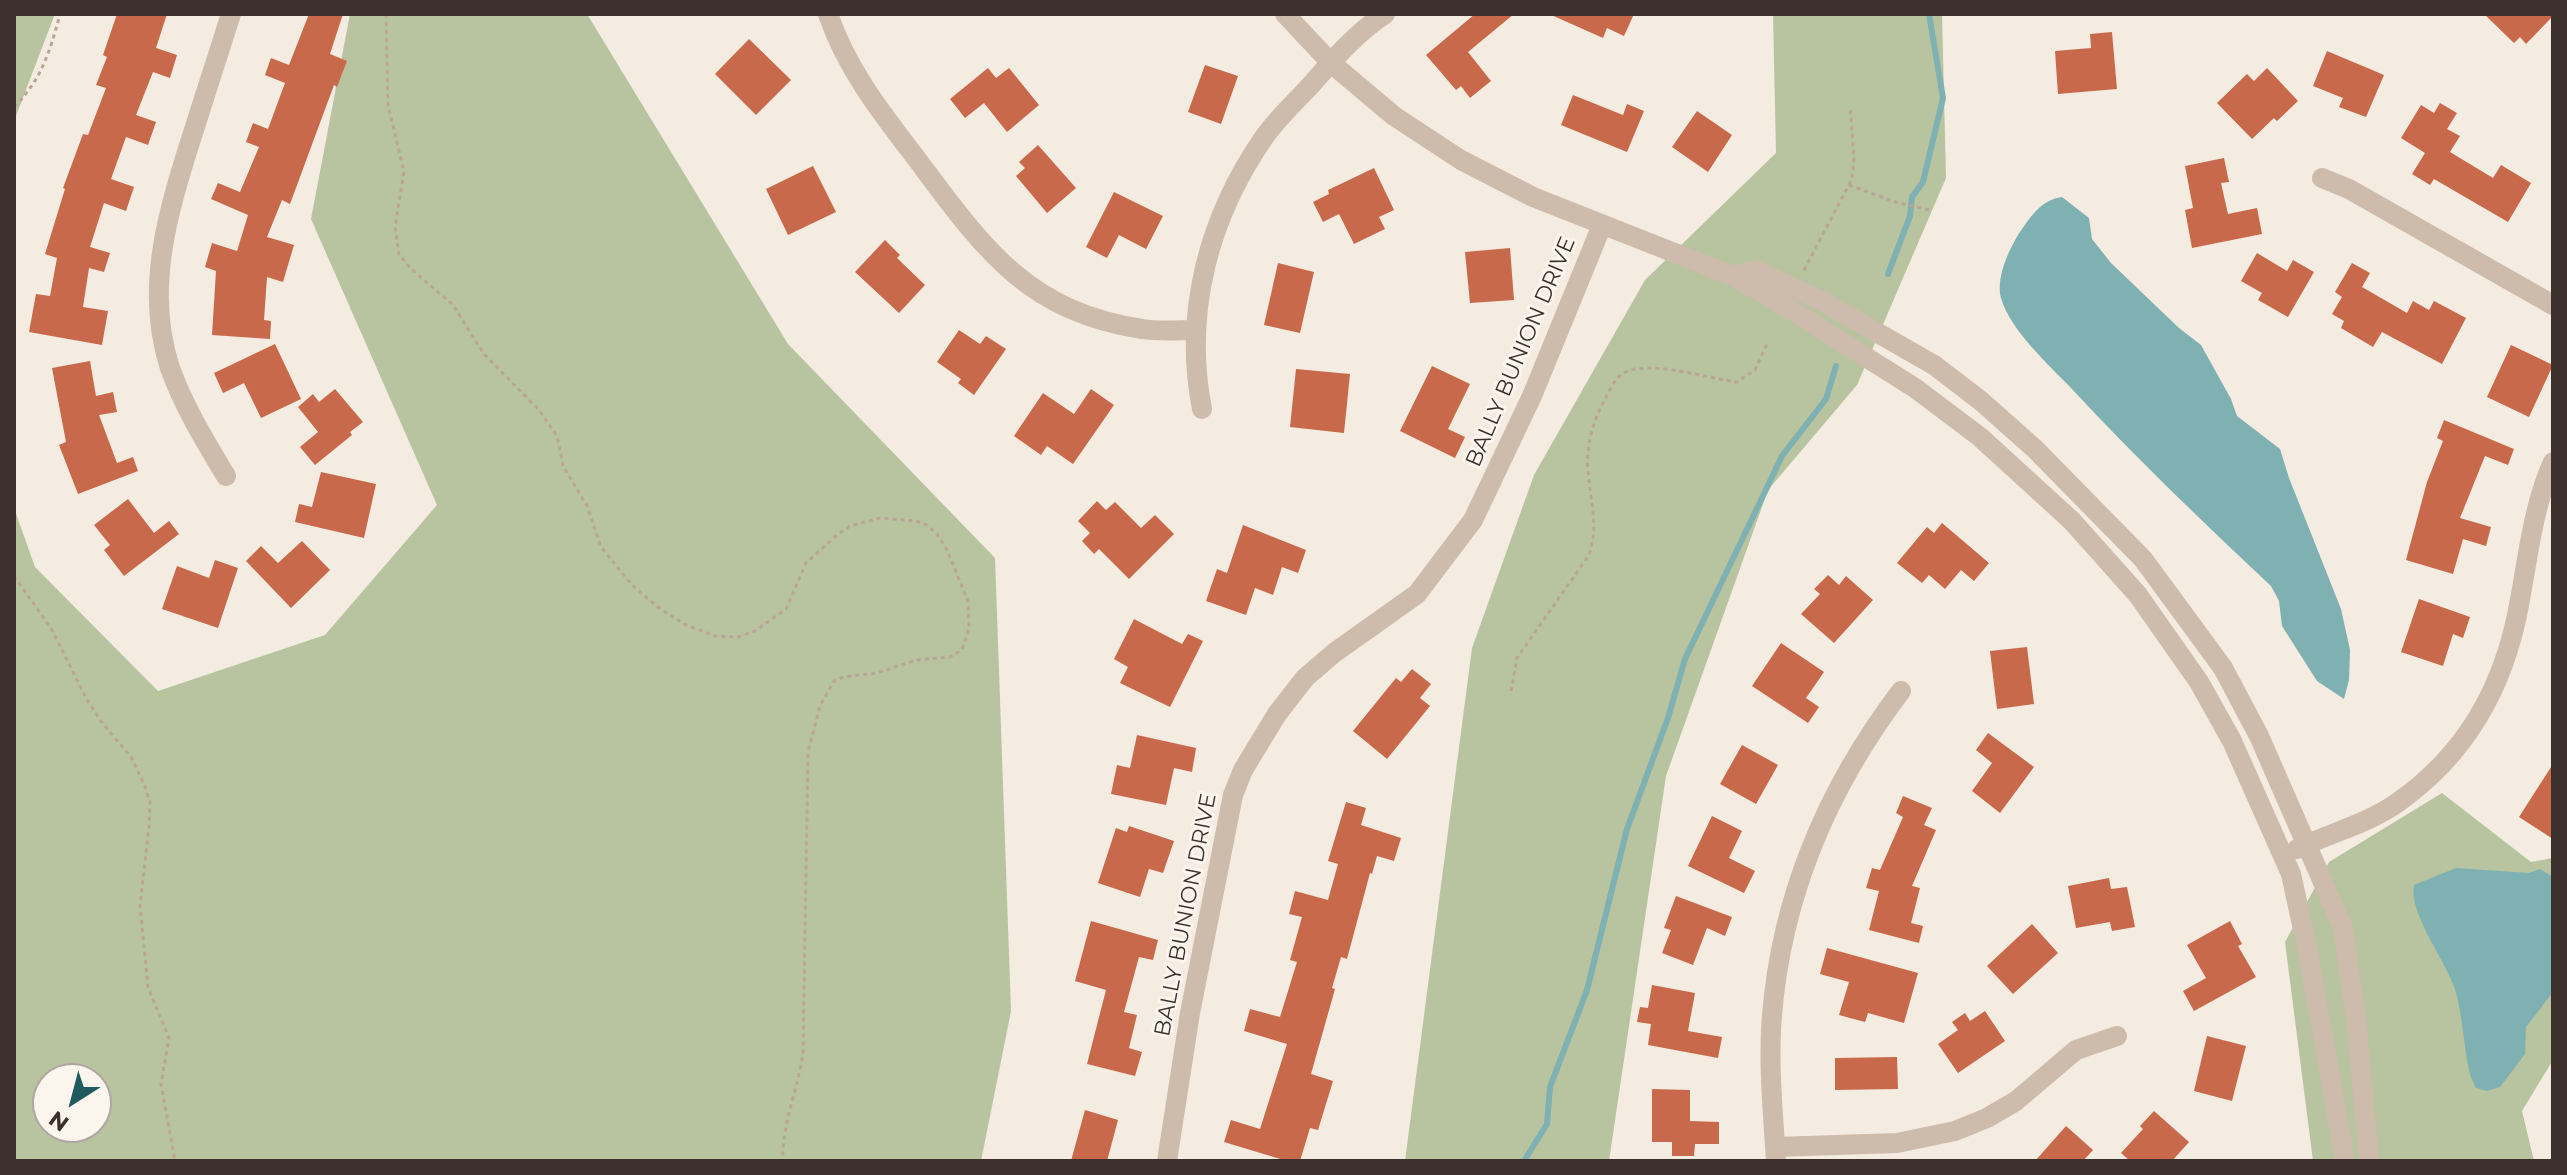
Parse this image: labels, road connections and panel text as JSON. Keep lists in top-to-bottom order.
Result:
{
  "streets": {
    "street": ["BALLY BUNION DRIVE"]
  },
  "north": "bottom left"
}
